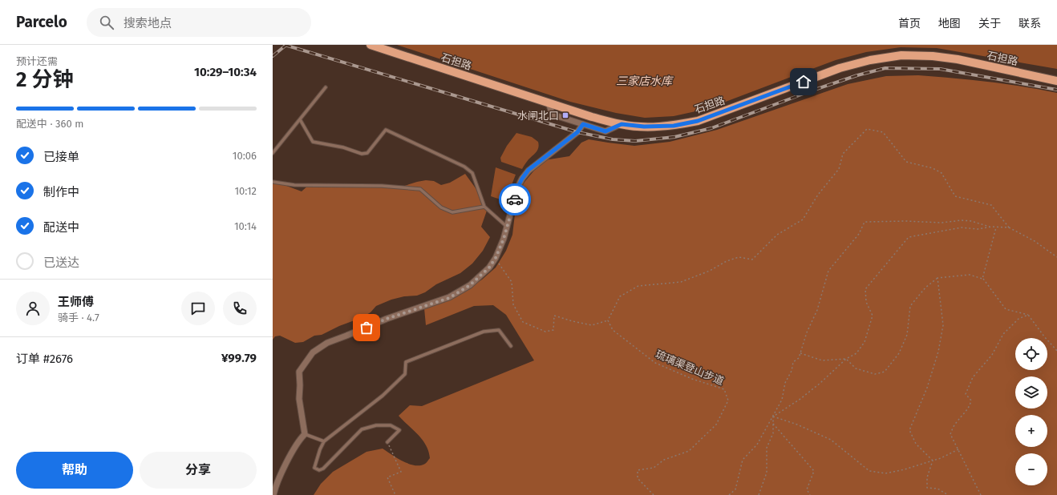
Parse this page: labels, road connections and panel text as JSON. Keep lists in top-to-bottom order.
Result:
{
  "streets": {
    "main road": ["石担路"],
    "path": ["琉璃渠登山步道"]
  },
  "water": ["三家店水库"],
  "places": {
    "transit": ["水闸北口"]
  },
  "page": {
    "header": "Parcelo",
    "search": "搜索地点",
    "nav": [
      "首页",
      "地图",
      "关于",
      "联系"
    ],
    "heading": ["2 分钟", "预计还需", "10:29–10:34"],
    "panel": [
      "王师傅",
      "骑手 · 4.7",
      "订单 #2676",
      "¥99.79"
    ],
    "bar": "配送中 · 360 m",
    "list": [
      ["已接单", "10:06"],
      ["制作中", "10:12"],
      ["配送中", "10:14"],
      "已送达"
    ],
    "map_buttons": ["+", "−"],
    "buttons": ["帮助", "分享"]
  }
}
